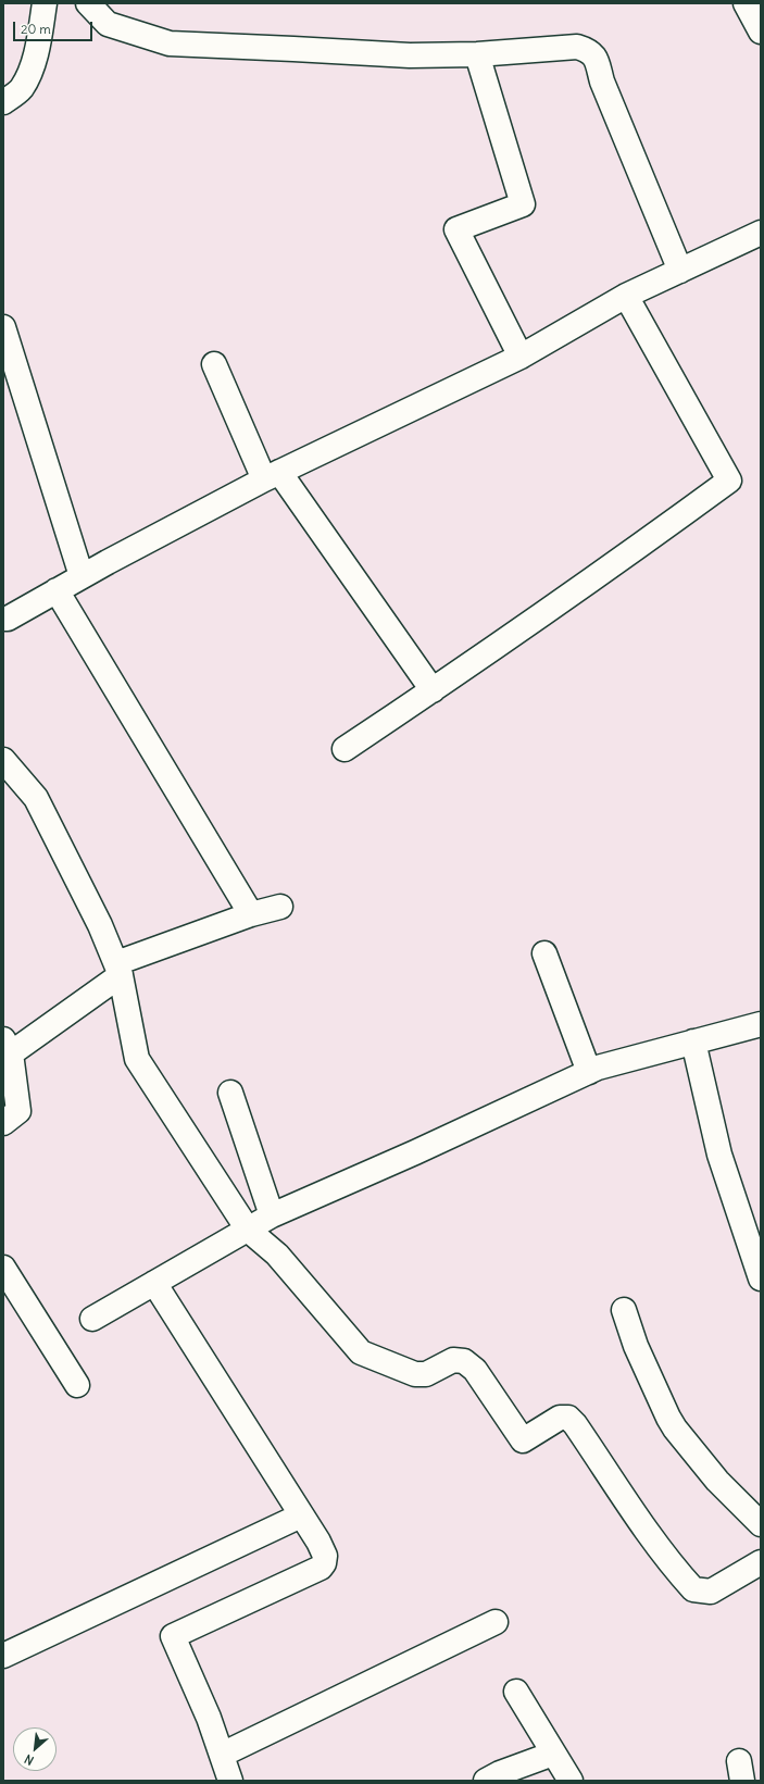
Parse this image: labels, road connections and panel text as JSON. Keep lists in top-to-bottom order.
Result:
{
  "scale_bar": "20 m",
  "north": "bottom left"
}
